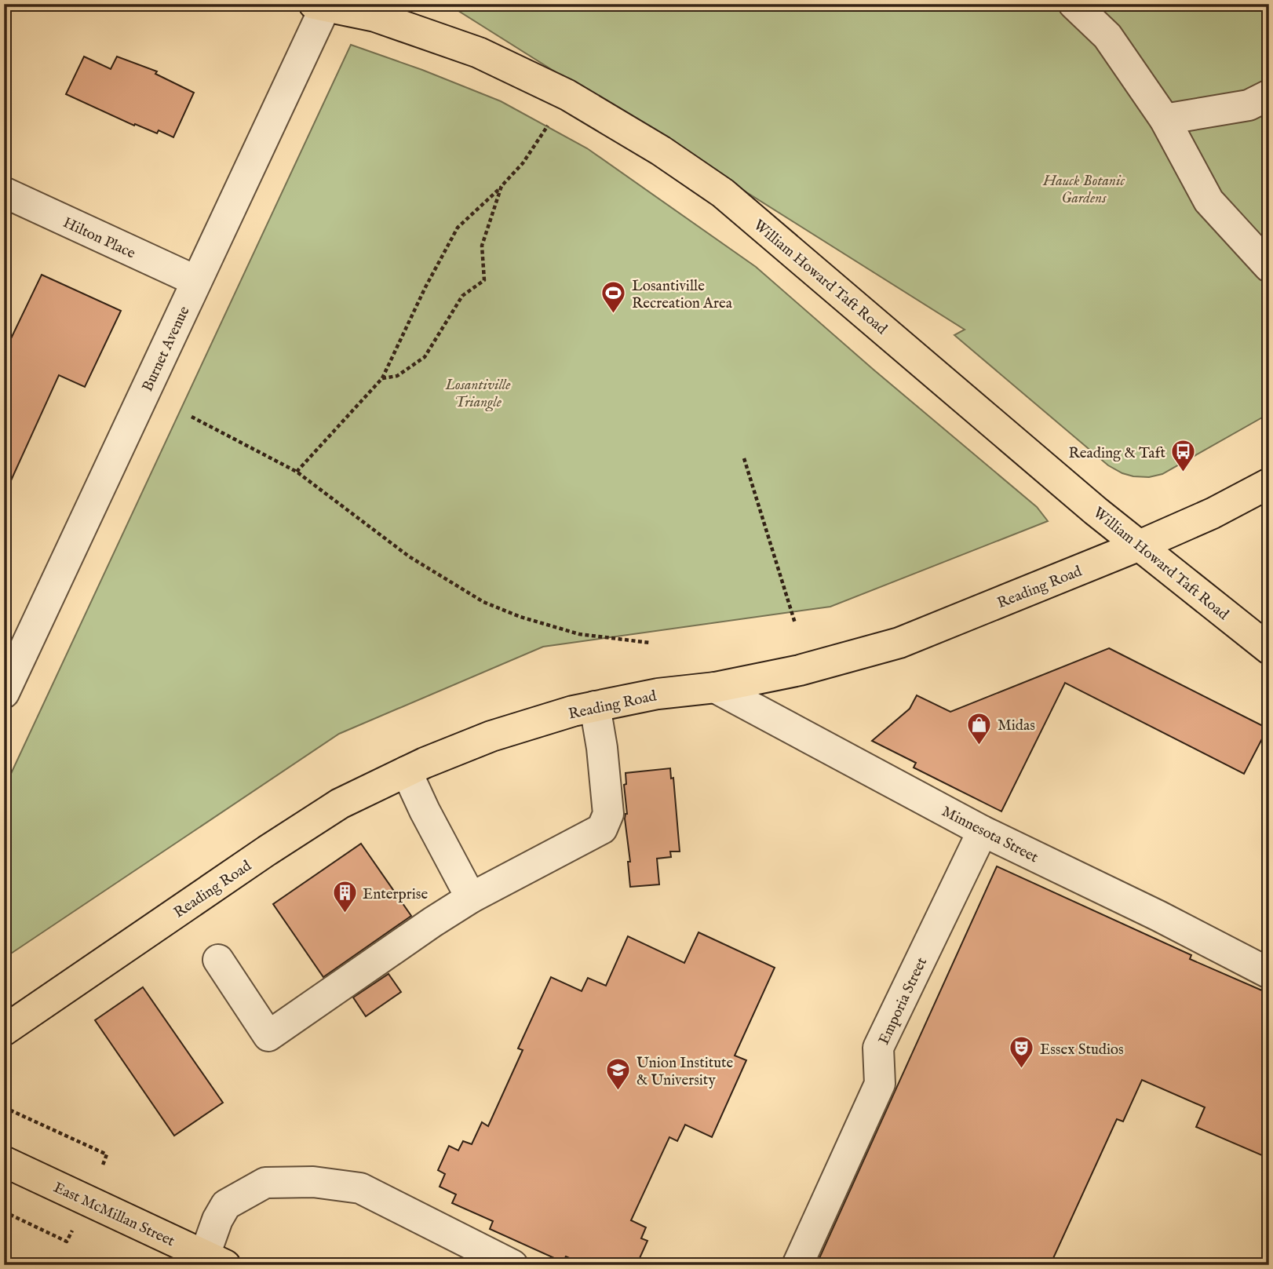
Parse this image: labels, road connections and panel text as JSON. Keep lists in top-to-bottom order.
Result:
{
  "streets": {
    "main road": ["William Howard Taft Road", "Reading Road", "East McMillan Street"],
    "street": [
      "Hilton Place",
      "Burnet Avenue",
      "Minnesota Street",
      "Emporia Street"
    ]
  },
  "crossings": [
    ["Hilton Place", "Burnet Avenue"],
    ["William Howard Taft Road", "Burnet Avenue"],
    ["William Howard Taft Road", "Reading Road"],
    ["Reading Road", "Minnesota Street"],
    ["Minnesota Street", "Emporia Street"]
  ],
  "parks": ["Hauck Botanic Gardens", "Losantiville Triangle"],
  "places": {
    "sports": ["Losantiville Recreation Area"],
    "bus stop": ["Reading & Taft"],
    "shop": ["Midas"],
    "building": ["Enterprise"],
    "theatre": ["Essex Studios"],
    "school or university": ["Union Institute & University"]
  }
}
